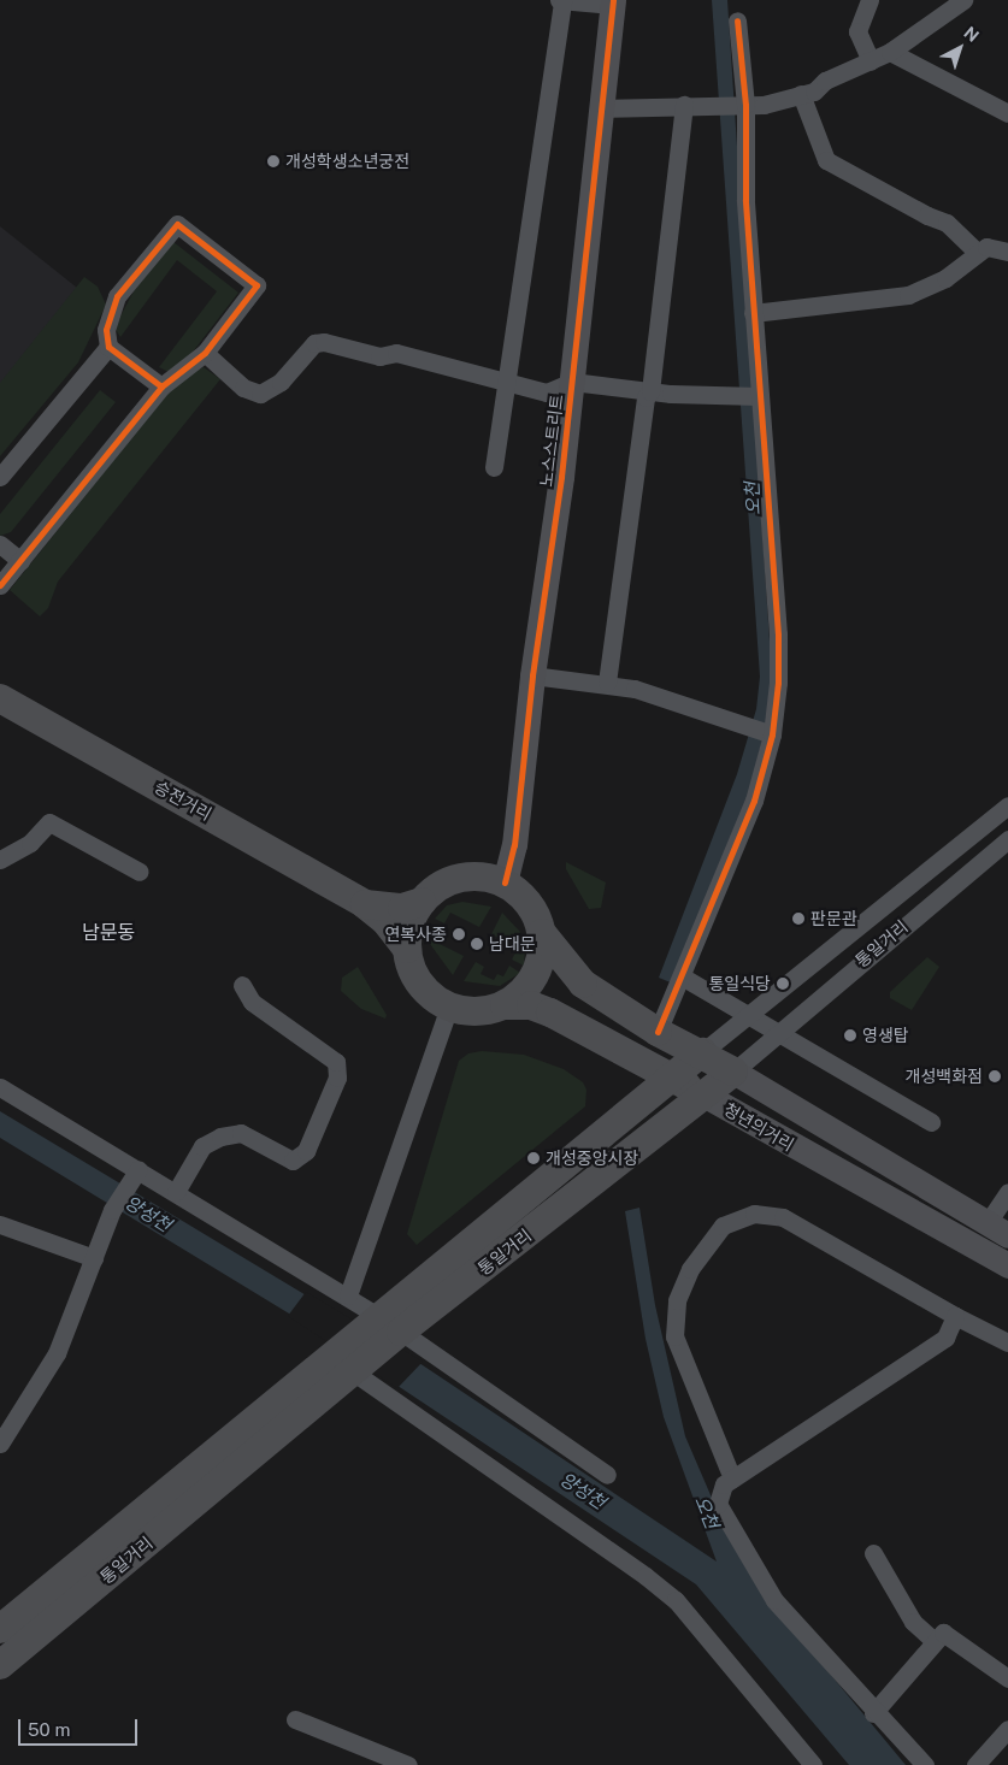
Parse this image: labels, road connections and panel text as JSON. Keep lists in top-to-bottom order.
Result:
{
  "streets": {
    "main road": [
      "노스스트리트",
      "승전거리",
      "통일거리",
      "청년의거리"
    ]
  },
  "crossings": [
    ["노스스트리트", "승전거리"],
    ["노스스트리트", "청년의거리"],
    ["승전거리", "청년의거리"],
    ["통일거리", "청년의거리"]
  ],
  "districts": ["남문동"],
  "water": ["오천", "양성천"],
  "places": [
    "개성학생소년궁전",
    "판문관",
    "연복사종",
    "남대문",
    "통일식당",
    "영생탑",
    "개성백화점",
    "개성중앙시장"
  ],
  "scale_bar": "50 m",
  "north": "top right"
}
